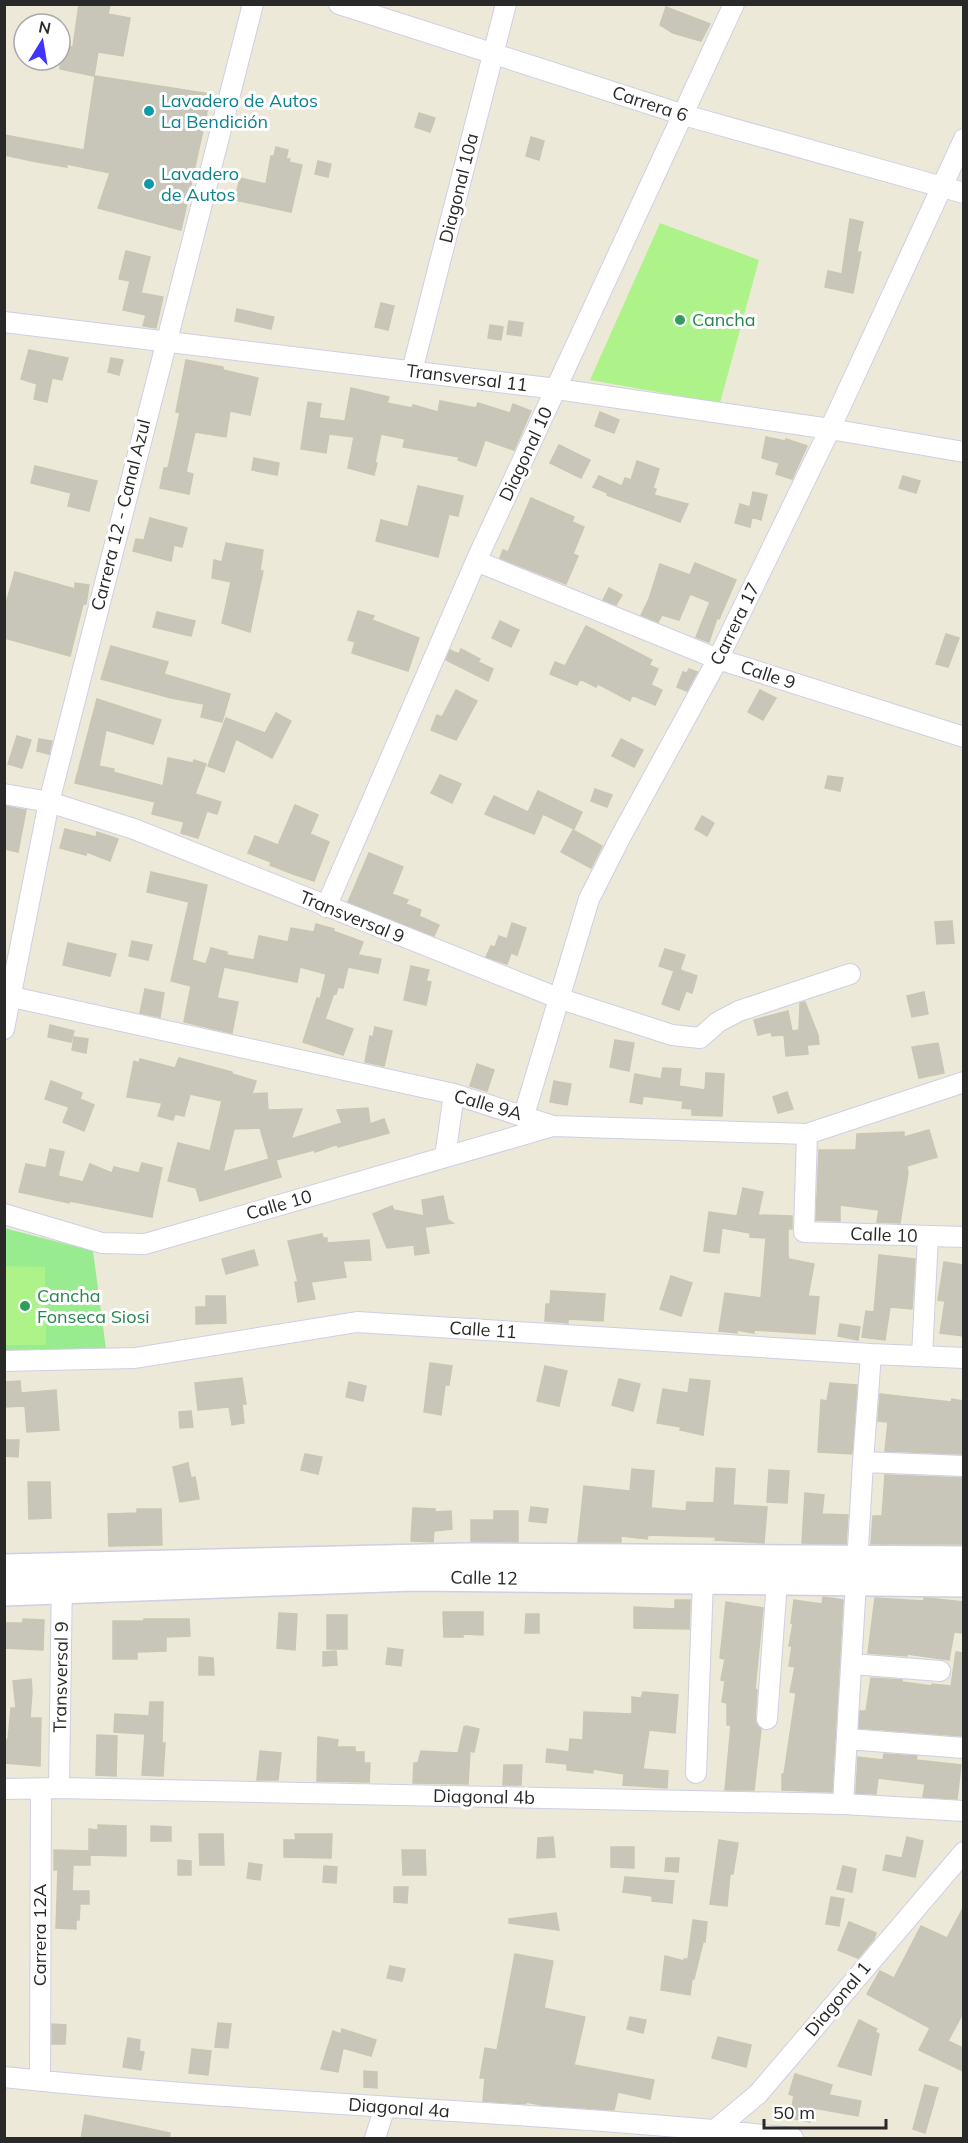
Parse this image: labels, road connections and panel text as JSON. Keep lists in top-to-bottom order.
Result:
{
  "streets": {
    "street": [
      "Carrera 6",
      "Diagonal 10a",
      "Transversal 11",
      "Diagonal 10",
      "Carrera 12 - Canal Azul",
      "Carrera 17",
      "Calle 9",
      "Transversal 9",
      "Calle 9A",
      "Calle 10",
      "Calle 11",
      "Calle 12",
      "Diagonal 4b",
      "Carrera 12A",
      "Diagonal 1",
      "Diagonal 4a"
    ]
  },
  "crossings": [
    ["Carrera 6", "Diagonal 10a"],
    ["Carrera 6", "Diagonal 10"],
    ["Carrera 6", "Carrera 17"],
    ["Diagonal 10a", "Transversal 11"],
    ["Transversal 11", "Diagonal 10"],
    ["Transversal 11", "Carrera 12 - Canal Azul"],
    ["Transversal 11", "Carrera 17"],
    ["Diagonal 10", "Calle 9"],
    ["Diagonal 10", "Transversal 9"],
    ["Carrera 12 - Canal Azul", "Transversal 9"],
    ["Carrera 12 - Canal Azul", "Calle 9A"],
    ["Carrera 17", "Calle 9"],
    ["Carrera 17", "Transversal 9"],
    ["Carrera 17", "Calle 9A"],
    ["Transversal 9", "Calle 12"],
    ["Transversal 9", "Diagonal 4b"],
    ["Transversal 9", "Carrera 12A"],
    ["Calle 9A", "Calle 10"],
    ["Diagonal 4b", "Carrera 12A"],
    ["Carrera 12A", "Diagonal 4a"],
    ["Diagonal 1", "Diagonal 4a"]
  ],
  "places": [
    "Lavadero de Autos La Bendición",
    "Lavadero de Autos",
    "Cancha",
    "Cancha Fonseca Siosi"
  ],
  "scale_bar": "50 m",
  "north": "top"
}
